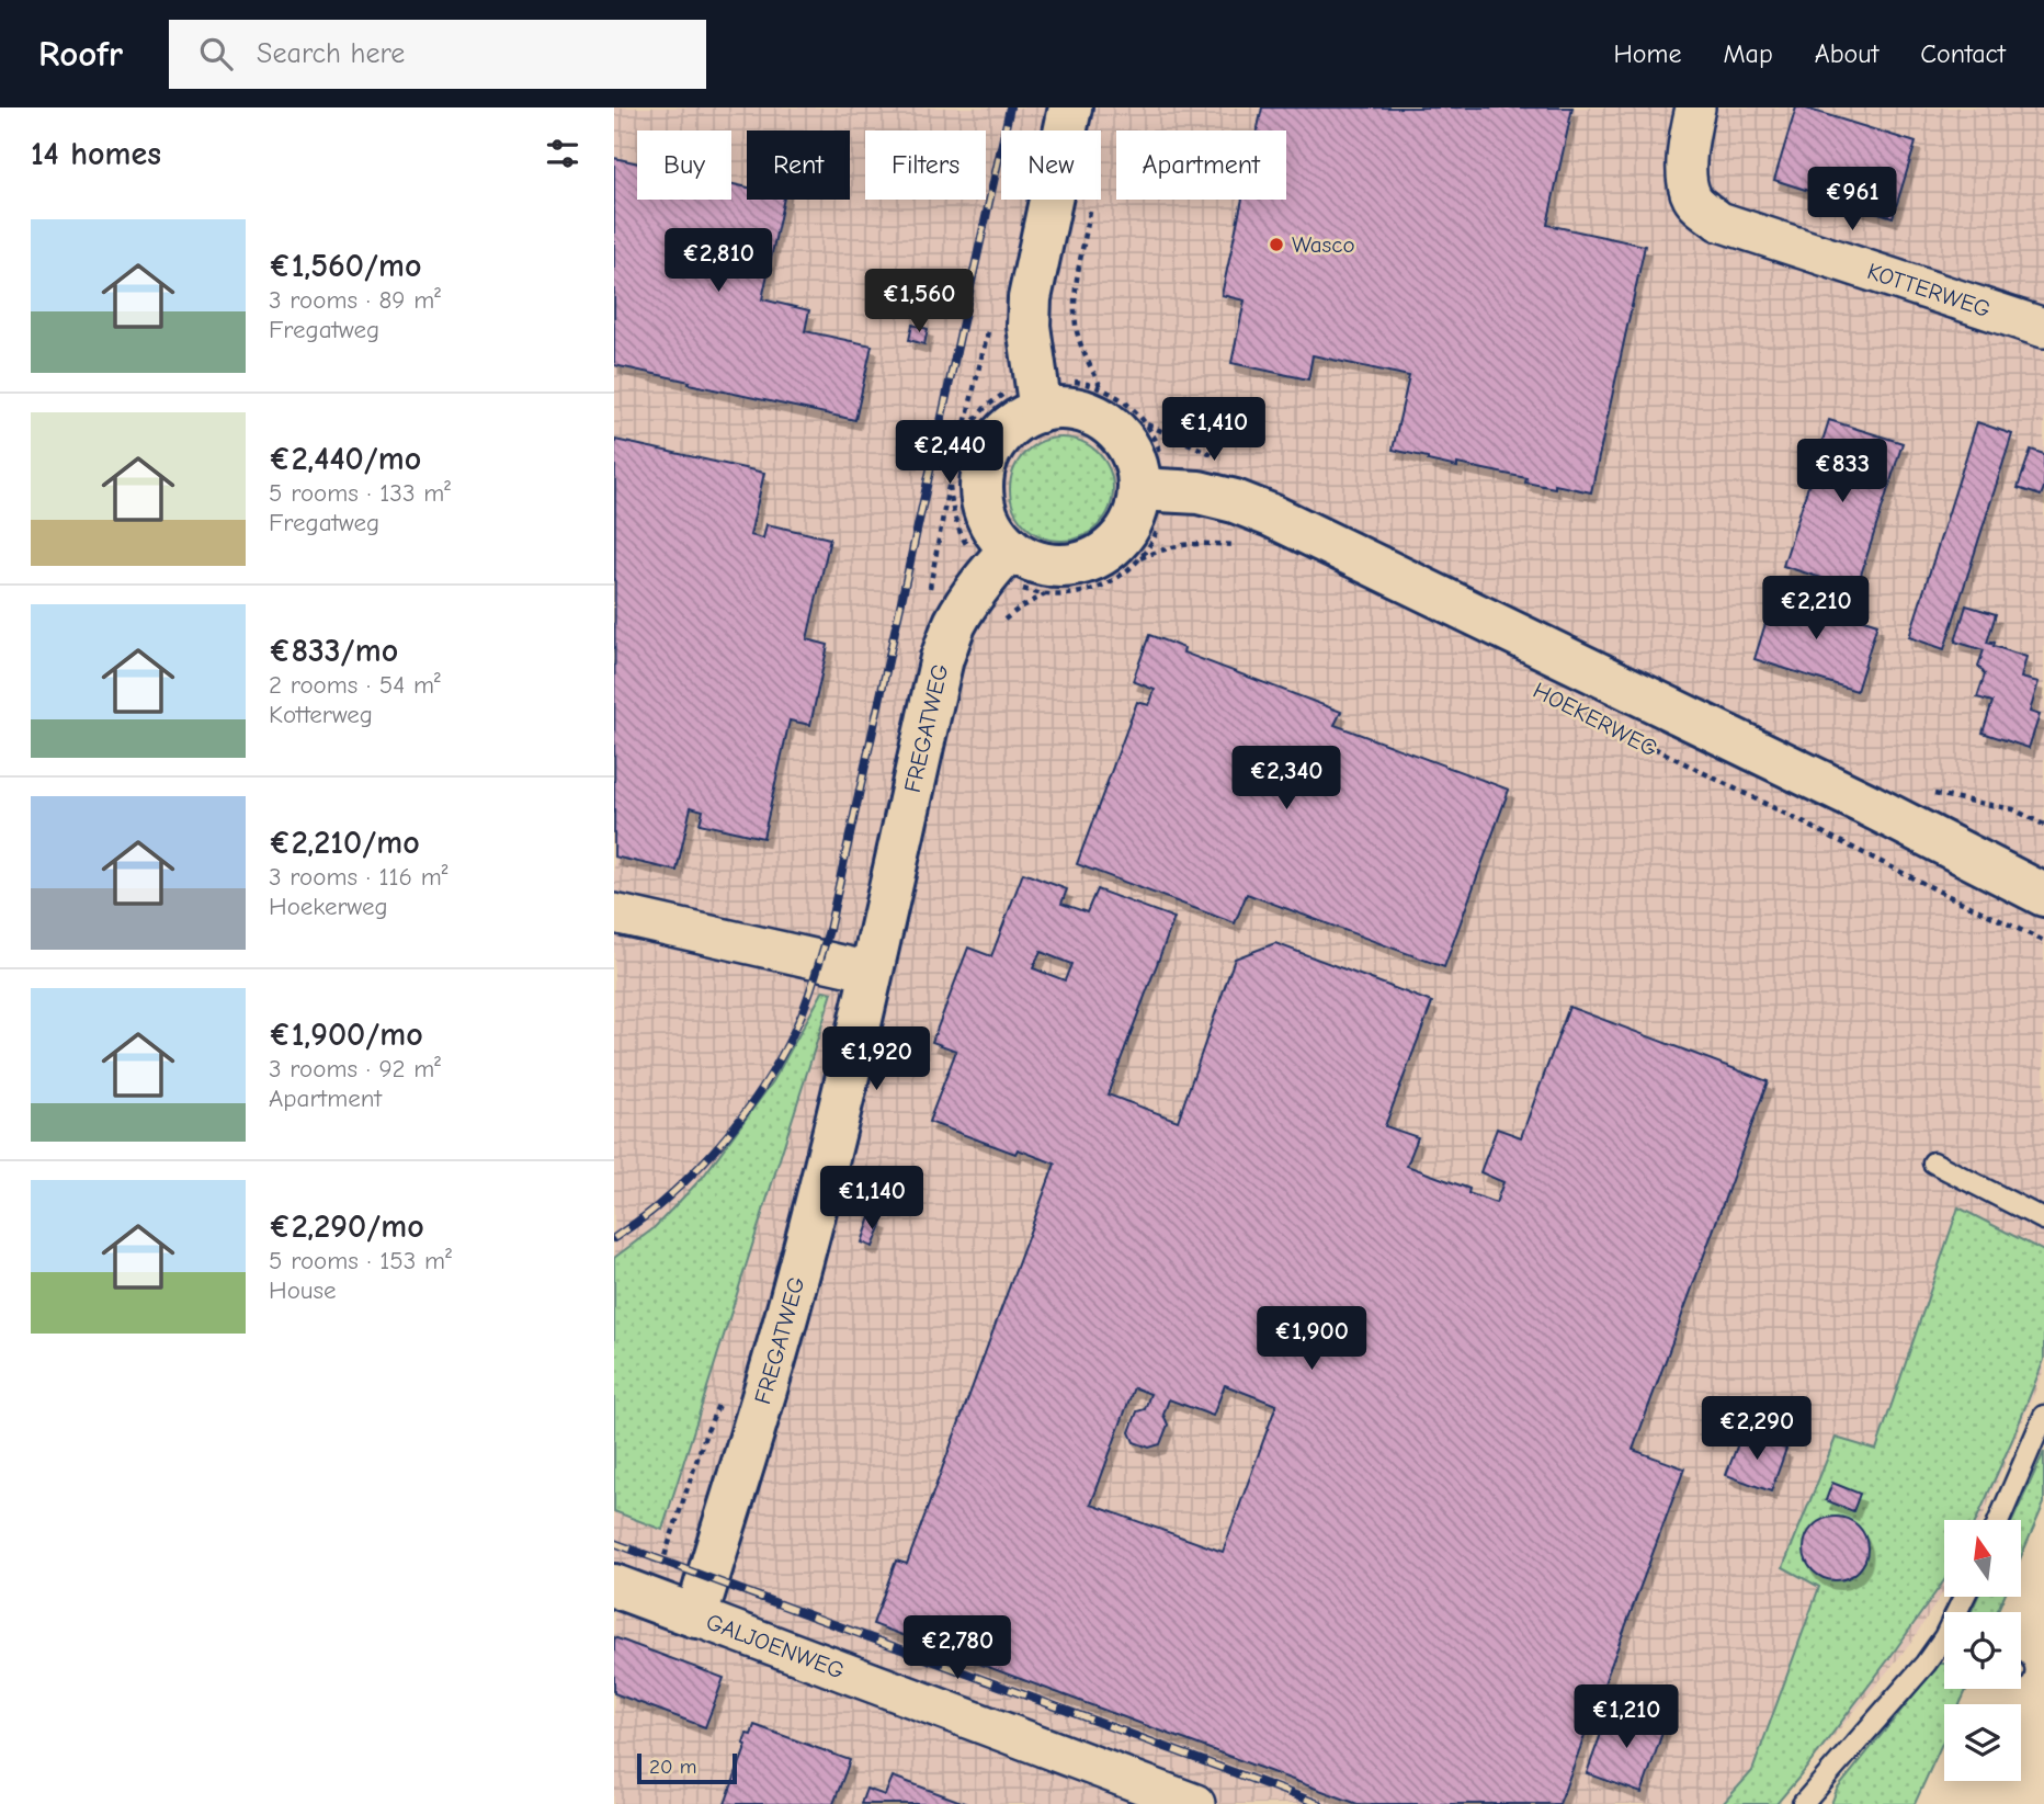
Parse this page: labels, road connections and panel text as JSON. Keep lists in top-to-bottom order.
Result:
{
  "streets": {
    "street": [
      "KOTTERWEG",
      "HOEKERWEG",
      "FREGATWEG",
      "GALJOENWEG"
    ]
  },
  "crossings": [
    ["HOEKERWEG", "FREGATWEG"],
    ["FREGATWEG", "GALJOENWEG"]
  ],
  "places": ["Wasco"],
  "scale_bar": "20 m",
  "north": "top",
  "page": {
    "header": "Roofr",
    "search": "Search here",
    "nav": [
      "Home",
      "Map",
      "About",
      "Contact"
    ],
    "heading": "14 homes",
    "chip": [
      "Buy",
      "Rent",
      "Filters",
      "New",
      "Apartment"
    ],
    "price": [
      "€961",
      "€2,810",
      "€1,560",
      "€1,410",
      "€2,440",
      "€833",
      "€2,210",
      "€2,340",
      "€1,920",
      "€1,140",
      "€1,900",
      "€2,290",
      "€2,780",
      "€1,210"
    ],
    "list": [
      {
        "name": "€1,560/mo",
        "note": "3 rooms · 89 m² · Fregatweg"
      },
      {
        "name": "€2,440/mo",
        "note": "5 rooms · 133 m² · Fregatweg"
      },
      {
        "name": "€833/mo",
        "note": "2 rooms · 54 m² · Kotterweg"
      },
      {
        "name": "€2,210/mo",
        "note": "3 rooms · 116 m² · Hoekerweg"
      },
      {
        "name": "€1,900/mo",
        "note": "3 rooms · 92 m² · Apartment"
      },
      {
        "name": "€2,290/mo",
        "note": "5 rooms · 153 m² · House"
      }
    ],
    "scale": "20 m"
  }
}
